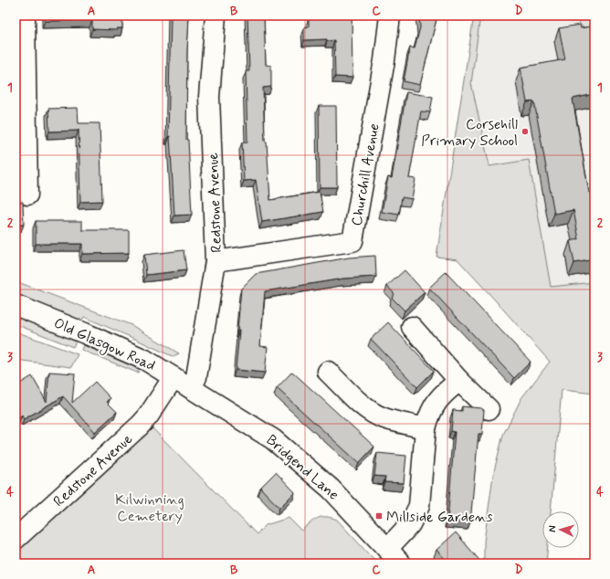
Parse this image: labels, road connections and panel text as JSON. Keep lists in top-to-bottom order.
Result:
{
  "streets": {
    "street": [
      "Churchill Avenue",
      "Redstone Avenue",
      "Old Glasgow Road",
      "Bridgend Lane"
    ]
  },
  "crossings": [
    ["Churchill Avenue", "Redstone Avenue"],
    ["Redstone Avenue", "Old Glasgow Road"],
    ["Redstone Avenue", "Bridgend Lane"],
    ["Old Glasgow Road", "Bridgend Lane"]
  ],
  "parks": ["Kilwinning Cemetery"],
  "places": {
    "other": ["Corsehill Primary School"],
    "transit": ["Millside Gardens"]
  },
  "north": "left",
  "grid": {
    "columns": [
      "A",
      "B",
      "C",
      "D"
    ],
    "rows": [
      "1",
      "2",
      "3",
      "4"
    ]
  }
}
